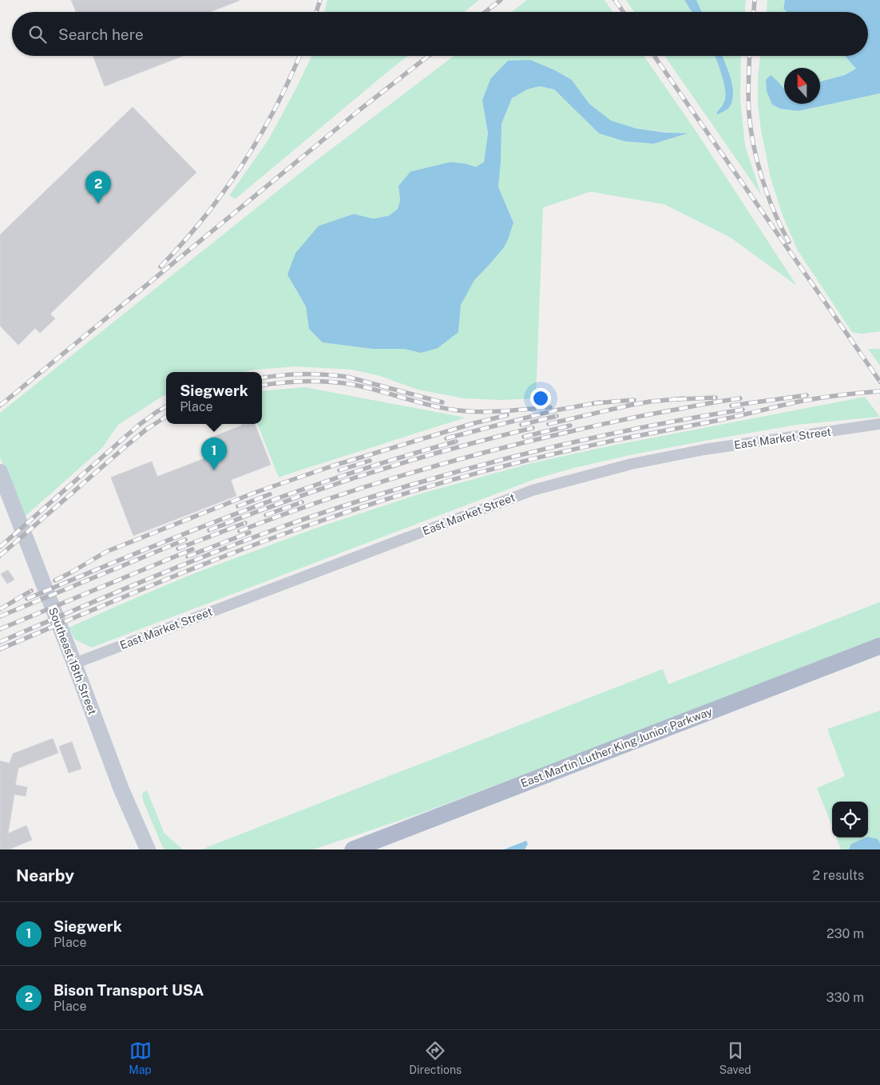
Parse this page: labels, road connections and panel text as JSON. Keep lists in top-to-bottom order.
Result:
{
  "streets": {
    "main road": ["East Martin Luther King Junior Parkway"],
    "street": ["East Market Street", "Southeast 18th Street"]
  },
  "crossings": [
    ["East Market Street", "Southeast 18th Street"]
  ],
  "north": "top",
  "page": {
    "search": "Search here",
    "pins": ["2", "1"],
    "popup": ["Siegwerk", "Place"],
    "heading": ["Nearby", "2 results"],
    "list": [
      {
        "mark": "1",
        "name": "Siegwerk",
        "note": "Place",
        "value": "230 m"
      },
      {
        "mark": "2",
        "name": "Bison Transport USA",
        "note": "Place",
        "value": "330 m"
      }
    ],
    "nav": ["Map", "Directions", "Saved"]
  }
}
